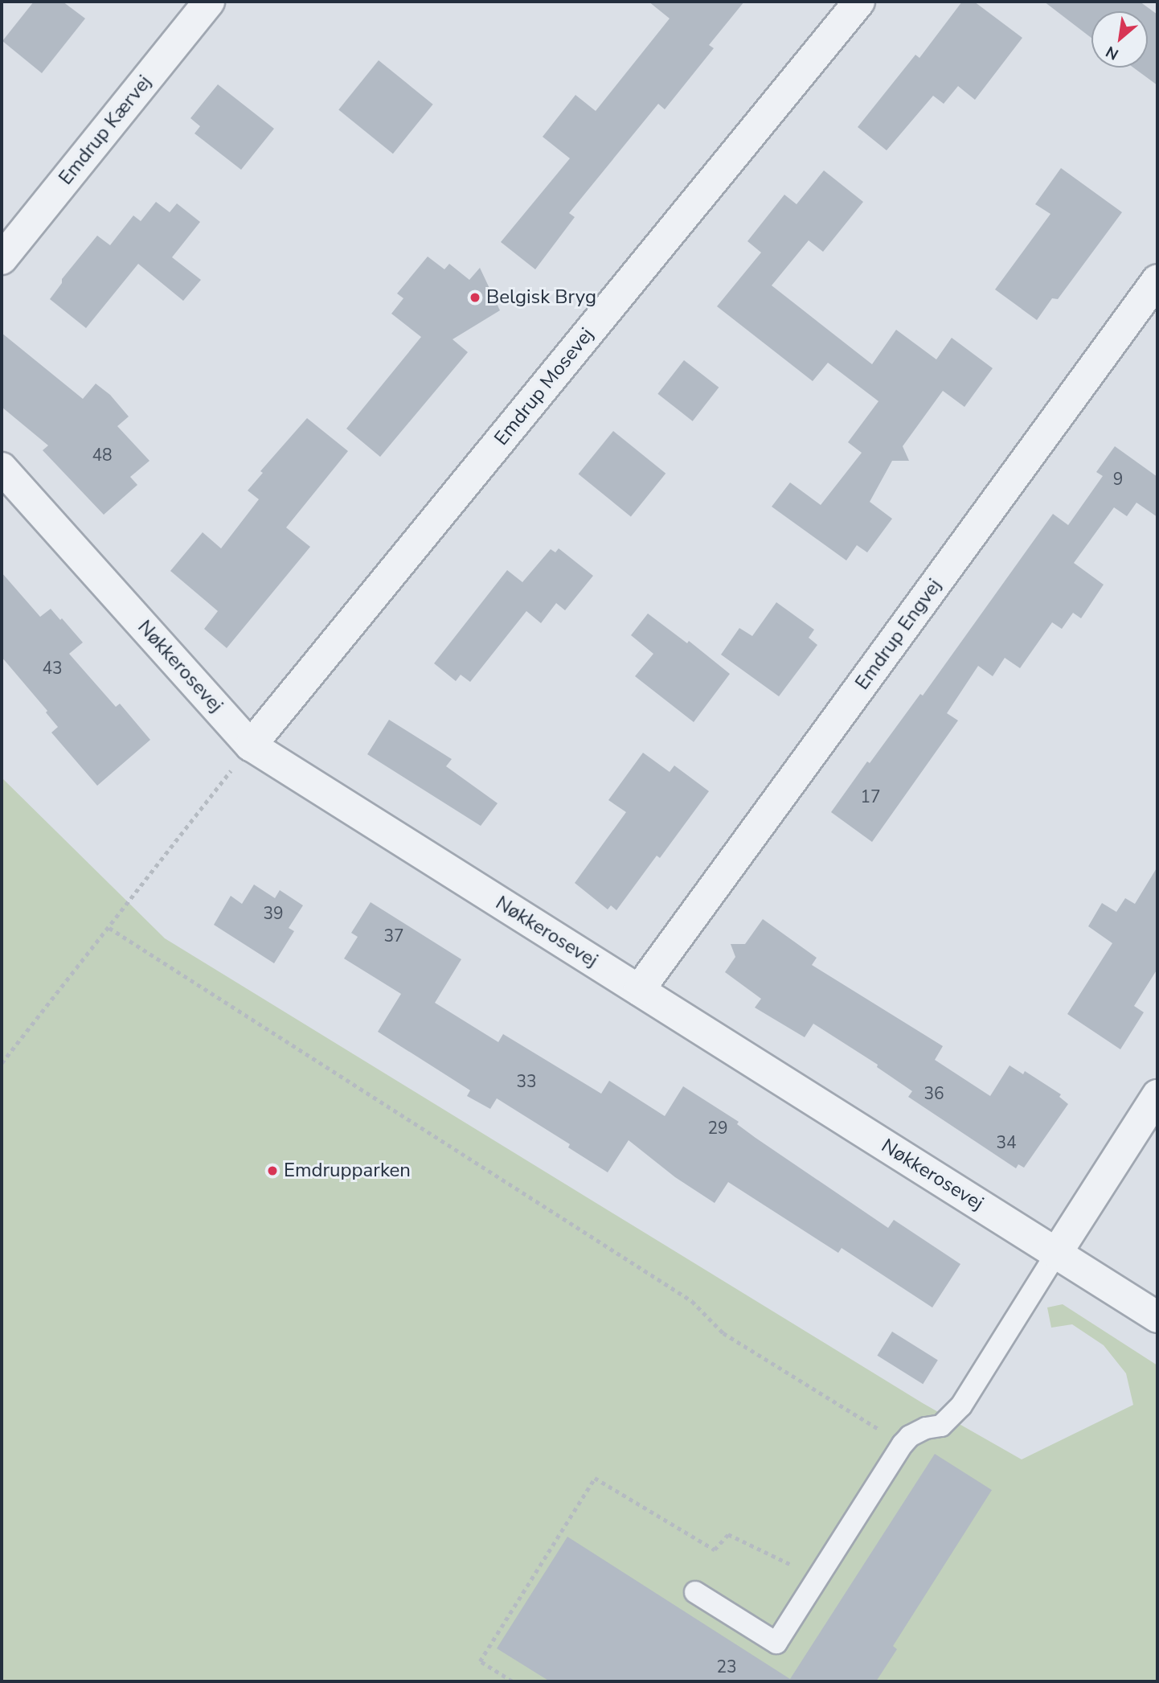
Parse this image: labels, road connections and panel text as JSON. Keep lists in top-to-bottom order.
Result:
{
  "streets": {
    "street": [
      "Emdrup Kærvej",
      "Emdrup Mosevej",
      "Emdrup Engvej",
      "Nøkkerosevej"
    ]
  },
  "crossings": [
    ["Emdrup Mosevej", "Nøkkerosevej"],
    ["Emdrup Engvej", "Nøkkerosevej"]
  ],
  "places": ["Belgisk Bryg", "Emdrupparken"],
  "house_numbers": [
    "48",
    "9",
    "43",
    "17",
    "39",
    "37",
    "33",
    "36",
    "29",
    "34",
    "23"
  ],
  "north": "bottom left"
}
